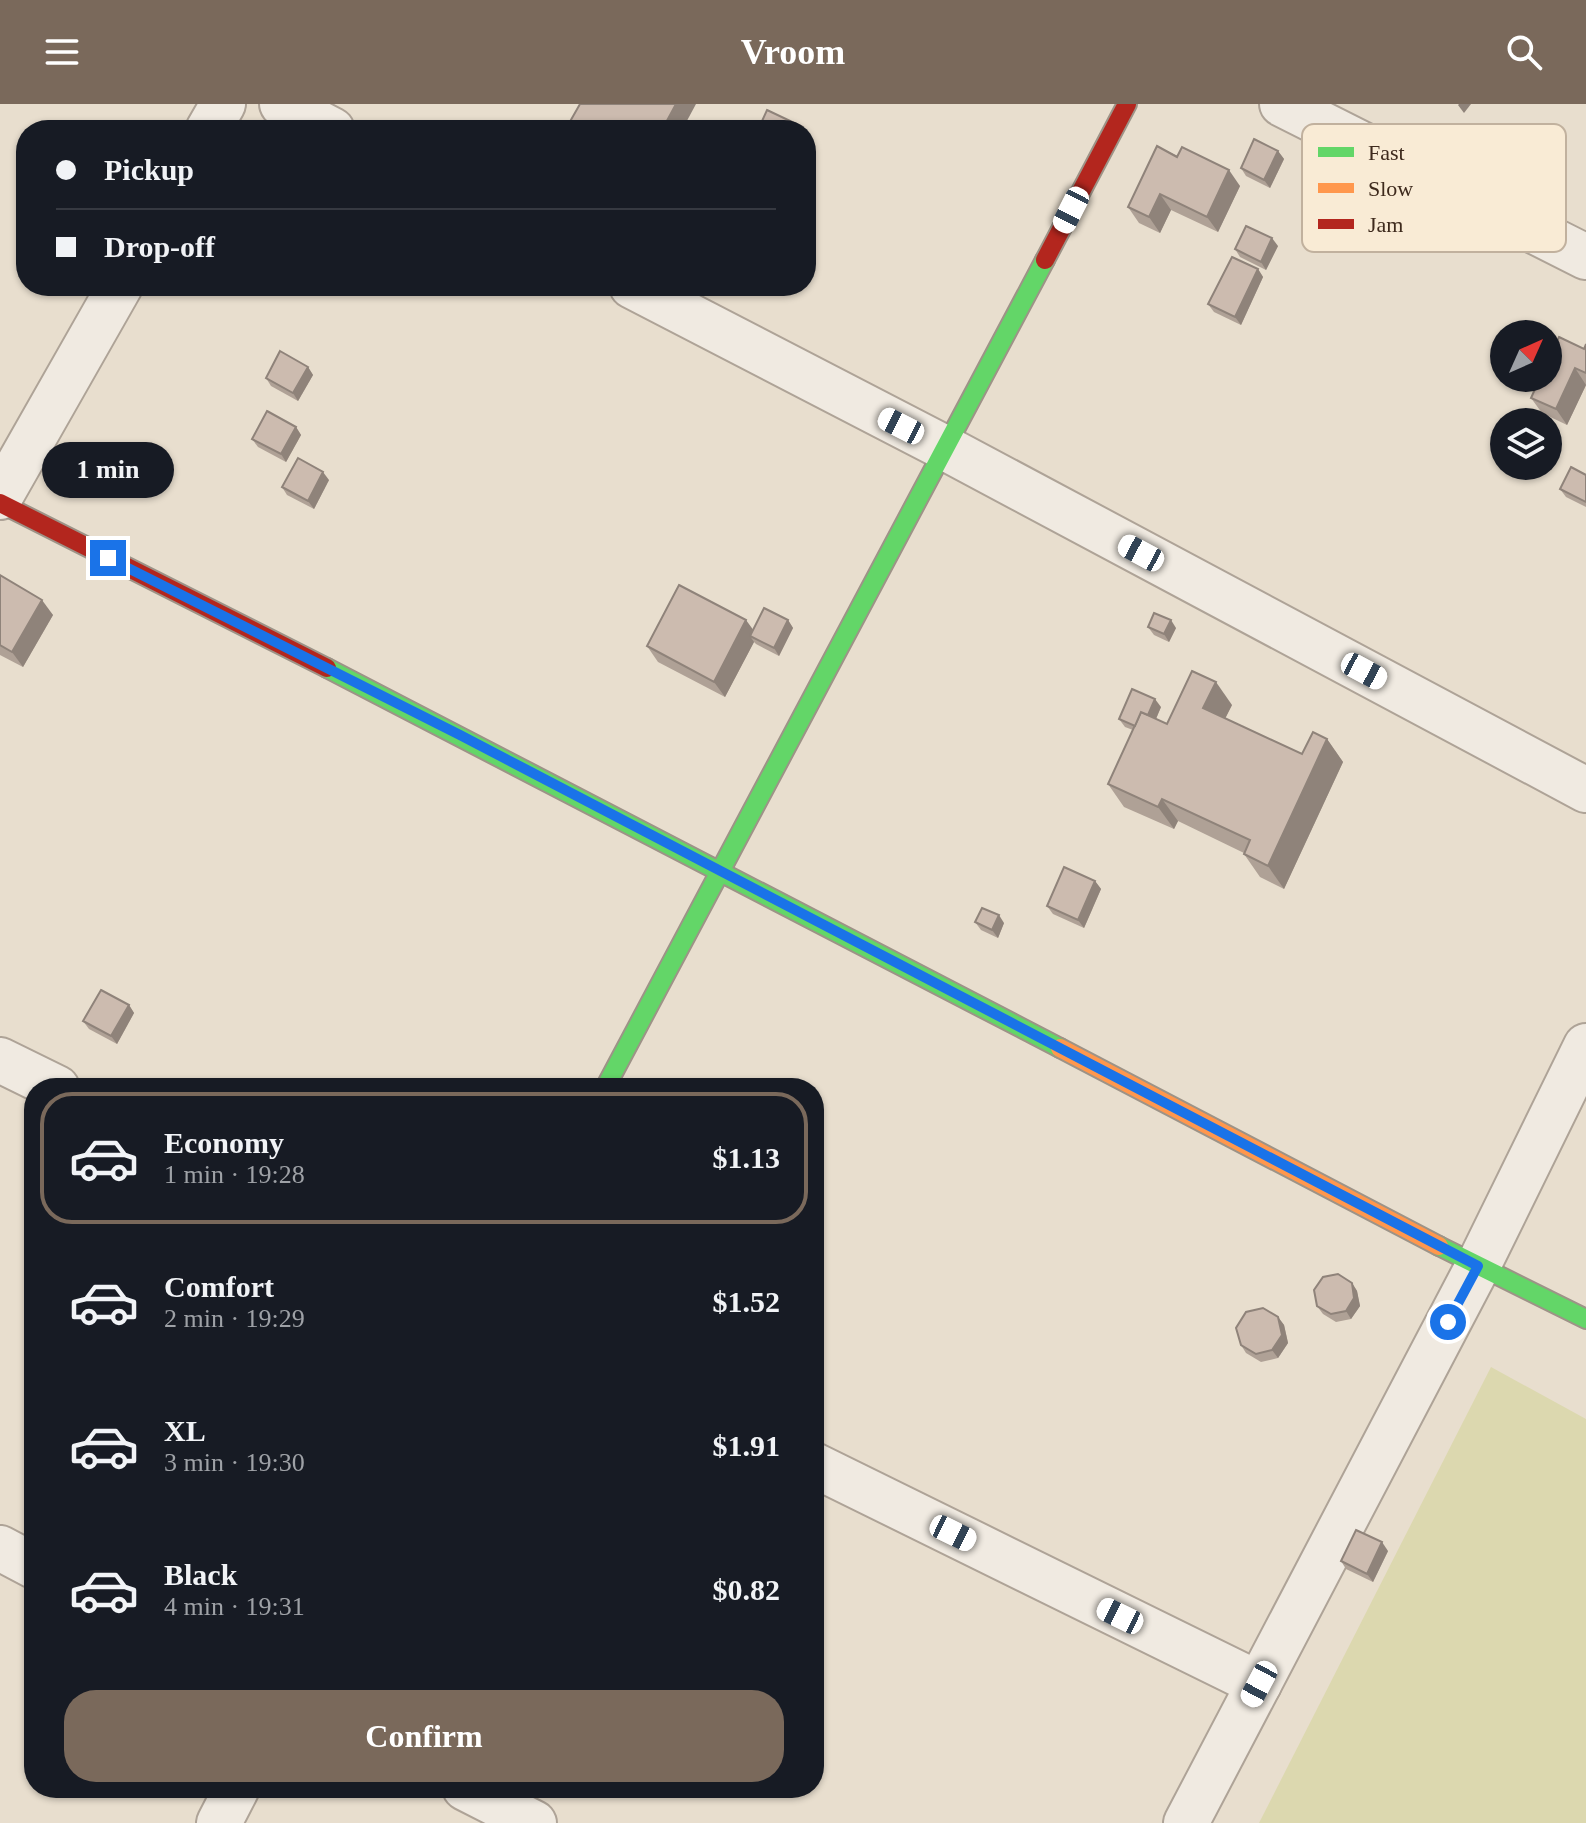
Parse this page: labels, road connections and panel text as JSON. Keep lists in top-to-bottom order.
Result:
{
  "legend": ["Fast", "Slow", "Jam"],
  "north": "top right",
  "page": {
    "header": "Vroom",
    "banner": ["Pickup", "Drop-off"],
    "bubble": "1 min",
    "list": [
      {
        "name": "Economy",
        "note": "1 min · 19:28",
        "value": "$1.13"
      },
      {
        "name": "Comfort",
        "note": "2 min · 19:29",
        "value": "$1.52"
      },
      {
        "name": "XL",
        "note": "3 min · 19:30",
        "value": "$1.91"
      },
      {
        "name": "Black",
        "note": "4 min · 19:31",
        "value": "$0.82"
      }
    ],
    "buttons": "Confirm"
  }
}
